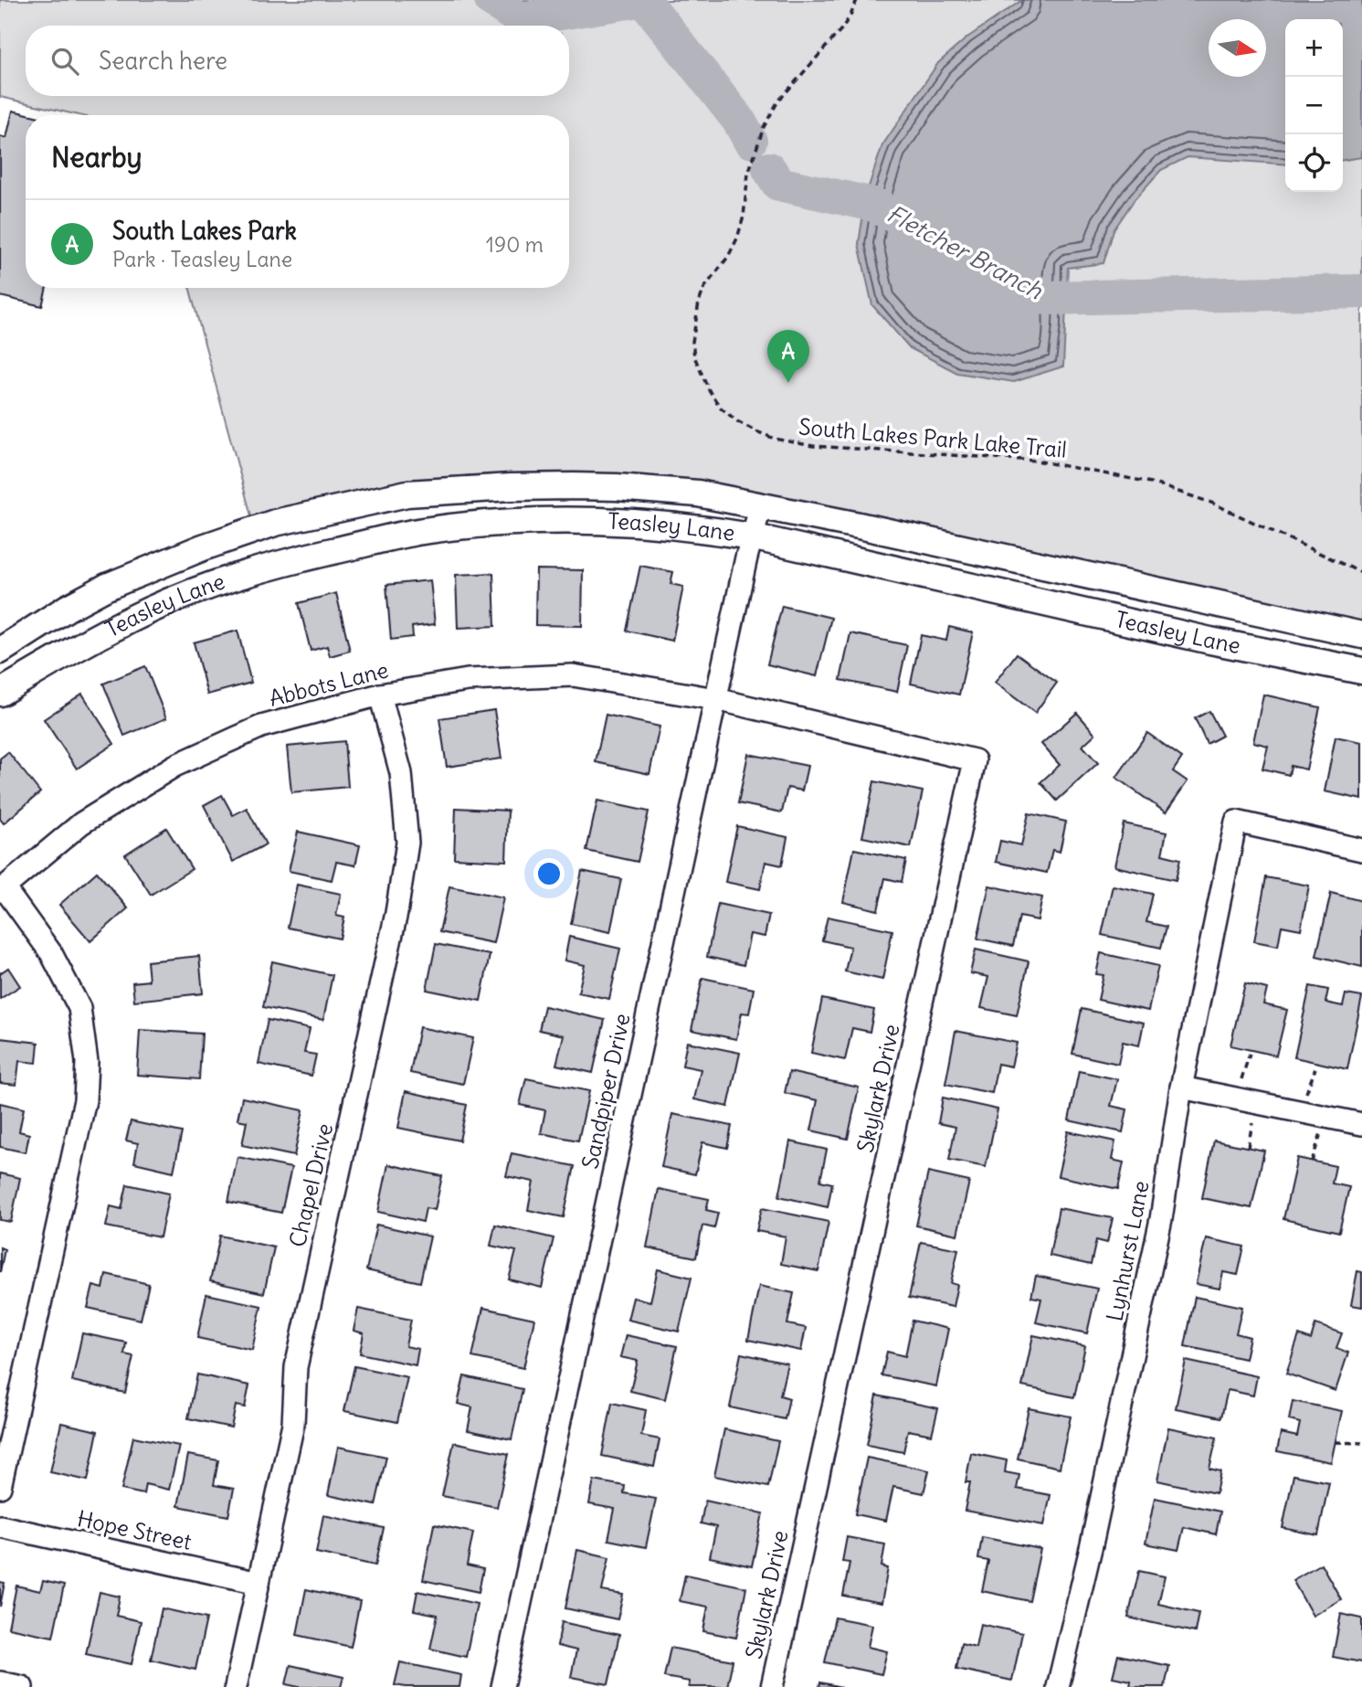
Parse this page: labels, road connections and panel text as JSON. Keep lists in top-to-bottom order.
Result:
{
  "streets": {
    "main road": ["Teasley Lane"],
    "street": [
      "Abbots Lane",
      "Skylark Drive",
      "Sandpiper Drive",
      "Chapel Drive",
      "Lynhurst Lane",
      "Hope Street"
    ],
    "path": ["South Lakes Park Lake Trail"]
  },
  "crossings": [
    ["Teasley Lane", "Sandpiper Drive"],
    ["Abbots Lane", "Skylark Drive"],
    ["Abbots Lane", "Sandpiper Drive"],
    ["Abbots Lane", "Chapel Drive"],
    ["Skylark Drive", "Sandpiper Drive"],
    ["Chapel Drive", "Hope Street"]
  ],
  "water": ["Fletcher Branch"],
  "north": "right",
  "page": {
    "map_buttons": ["+", "−"],
    "search": "Search here",
    "heading": "Nearby",
    "list": [
      {
        "mark": "A",
        "name": "South Lakes Park",
        "note": "Park · Teasley Lane",
        "value": "190 m"
      }
    ],
    "pins": "A"
  }
}
